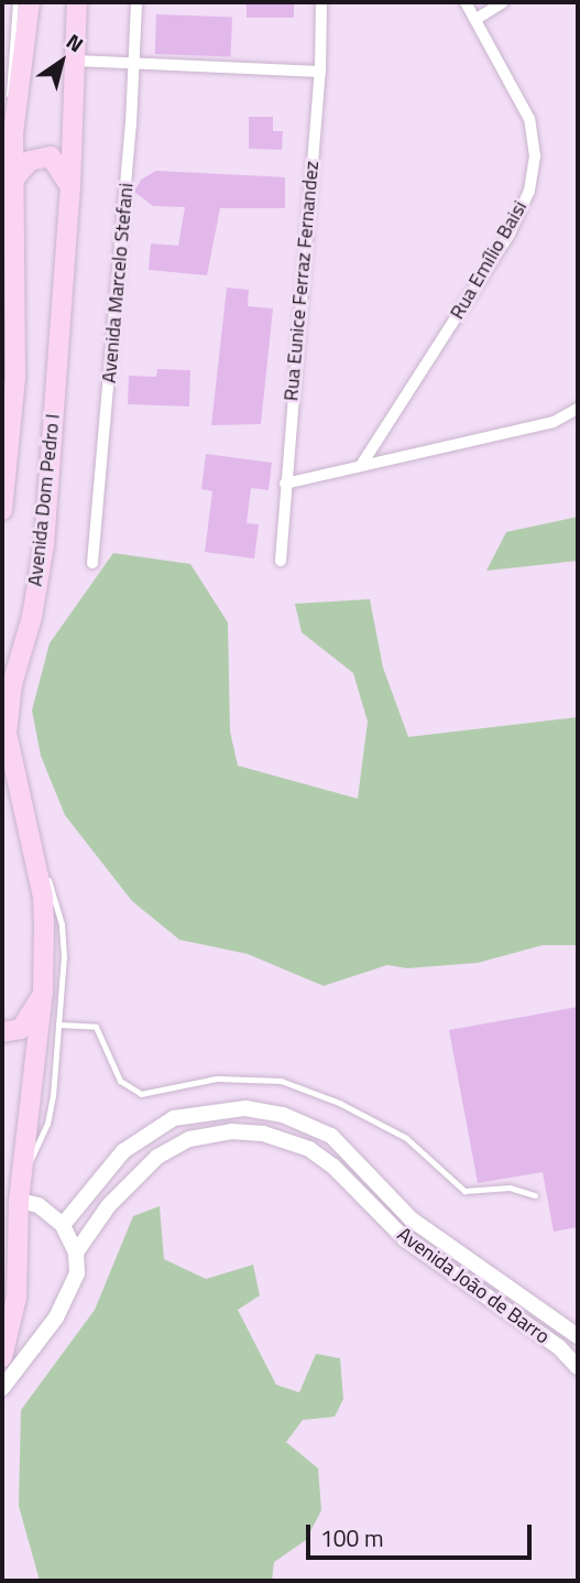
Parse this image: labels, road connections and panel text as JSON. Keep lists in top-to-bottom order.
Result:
{
  "streets": {
    "main road": ["Avenida Dom Pedro I"],
    "street": [
      "Rua Emílio Baisi",
      "Rua Eunice Ferraz Fernandez",
      "Avenida Marcelo Stefani",
      "Avenida João de Barro"
    ]
  },
  "scale_bar": "100 m",
  "north": "top right"
}
